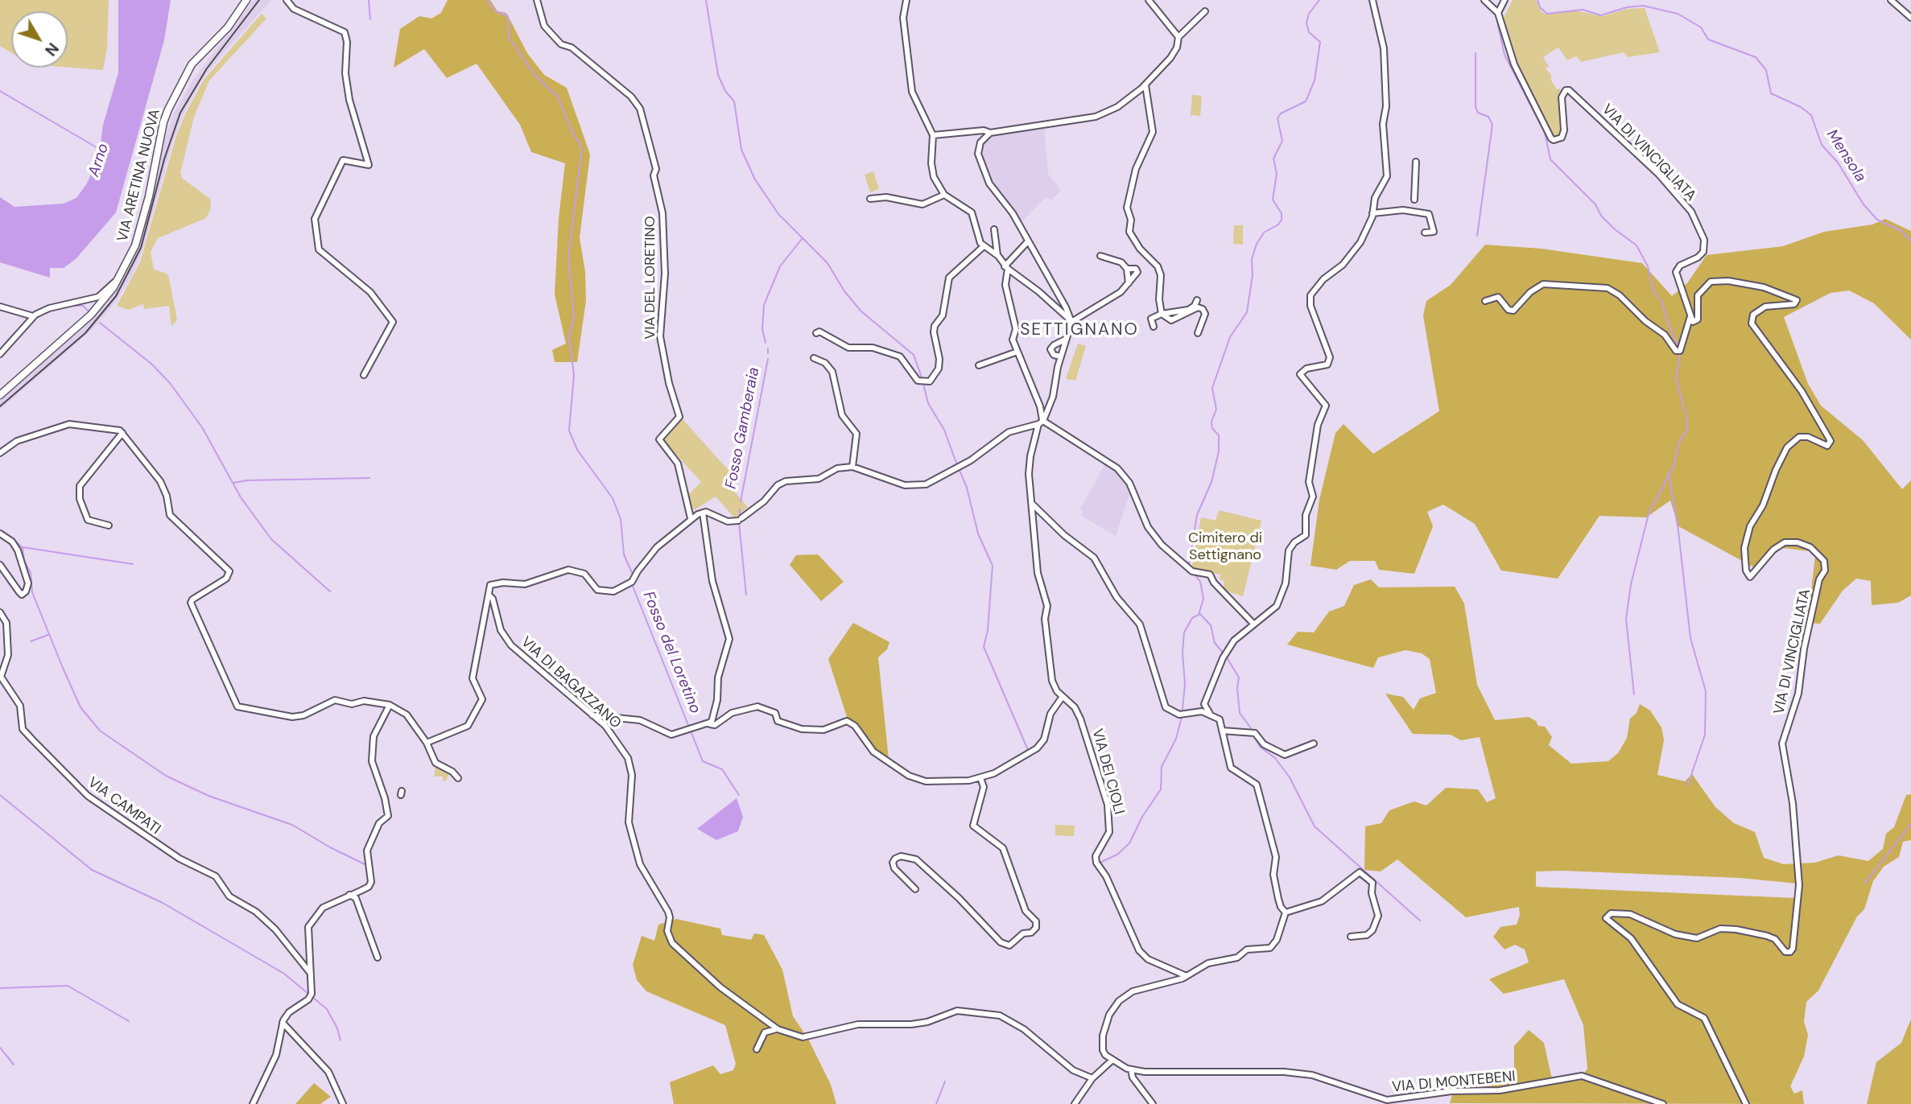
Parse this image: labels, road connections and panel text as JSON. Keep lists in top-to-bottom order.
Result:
{
  "streets": {
    "main road": ["VIA ARETINA NUOVA"],
    "street": [
      "VIA DI VINCIGLIATA",
      "VIA DEL LORETINO",
      "VIA DI BAGAZZANO",
      "VIA DEI CIOLI",
      "VIA CAMPATI",
      "VIA DI MONTEBENI"
    ]
  },
  "districts": ["SETTIGNANO"],
  "water": [
    "Mensola",
    "Arno",
    "Fosso Gamberaia",
    "Fosso del Loretino"
  ],
  "parks": ["Cimitero di Settignano"],
  "north": "bottom right"
}
